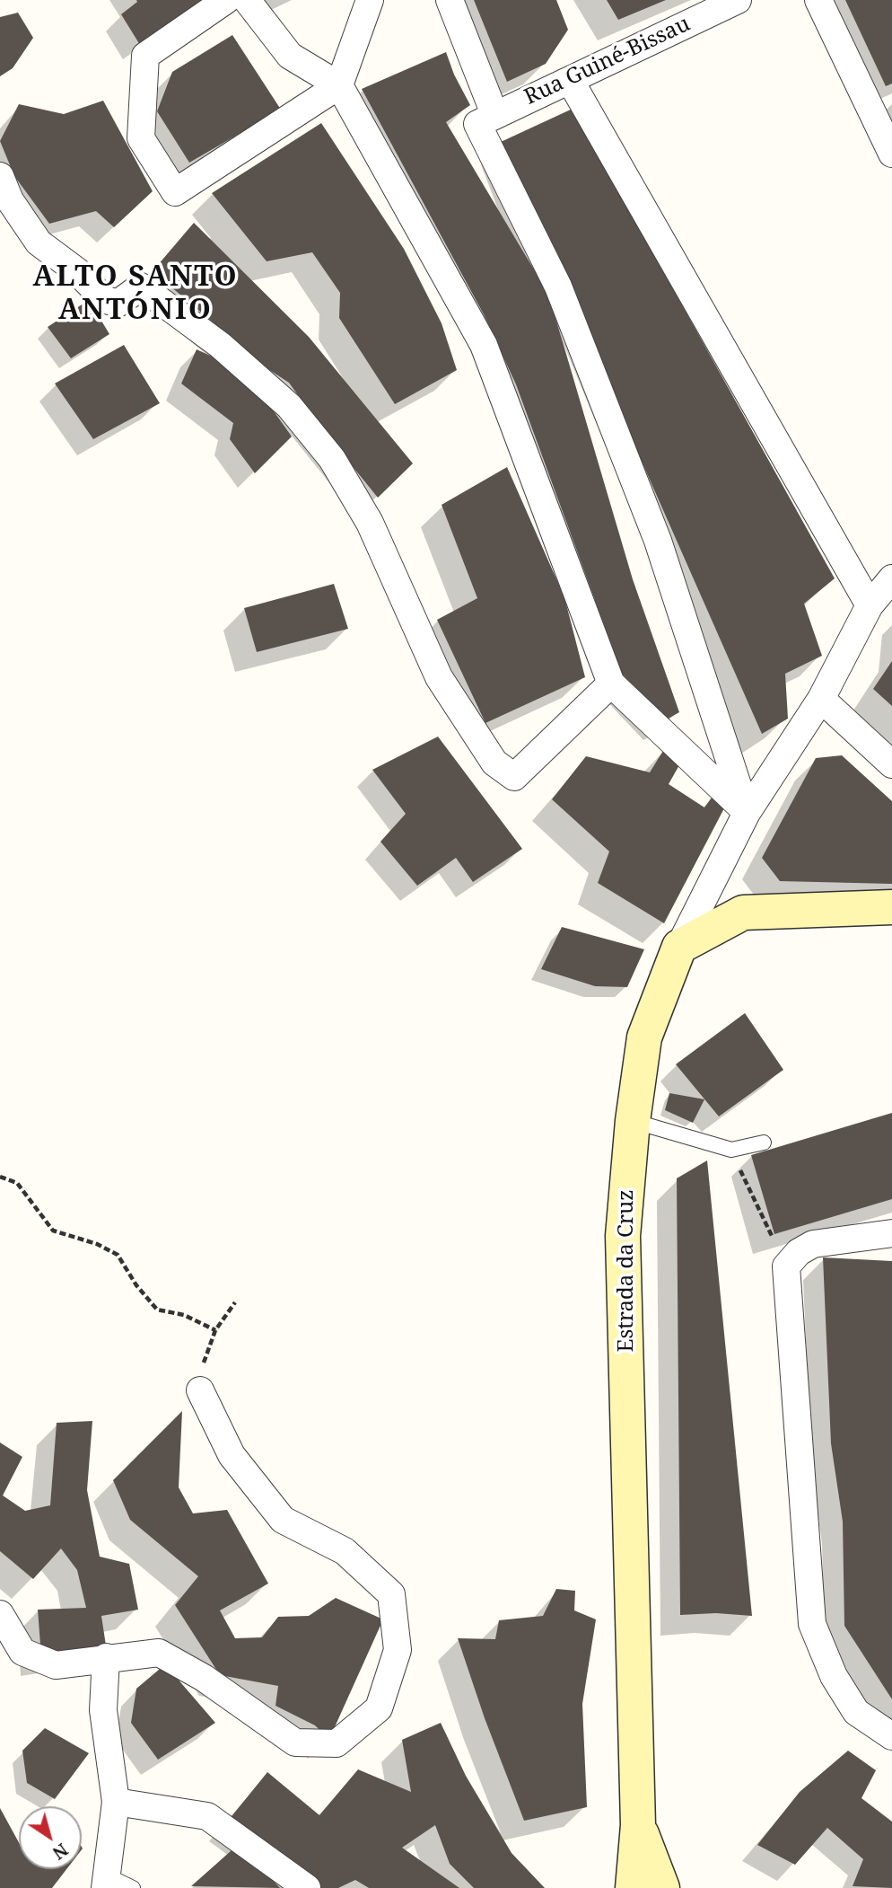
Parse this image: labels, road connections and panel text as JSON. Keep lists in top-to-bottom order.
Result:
{
  "streets": {
    "street": ["Rua Guiné-Bissau", "Estrada da Cruz"]
  },
  "districts": ["ALTO SANTO ANTÓNIO"],
  "north": "bottom right"
}
